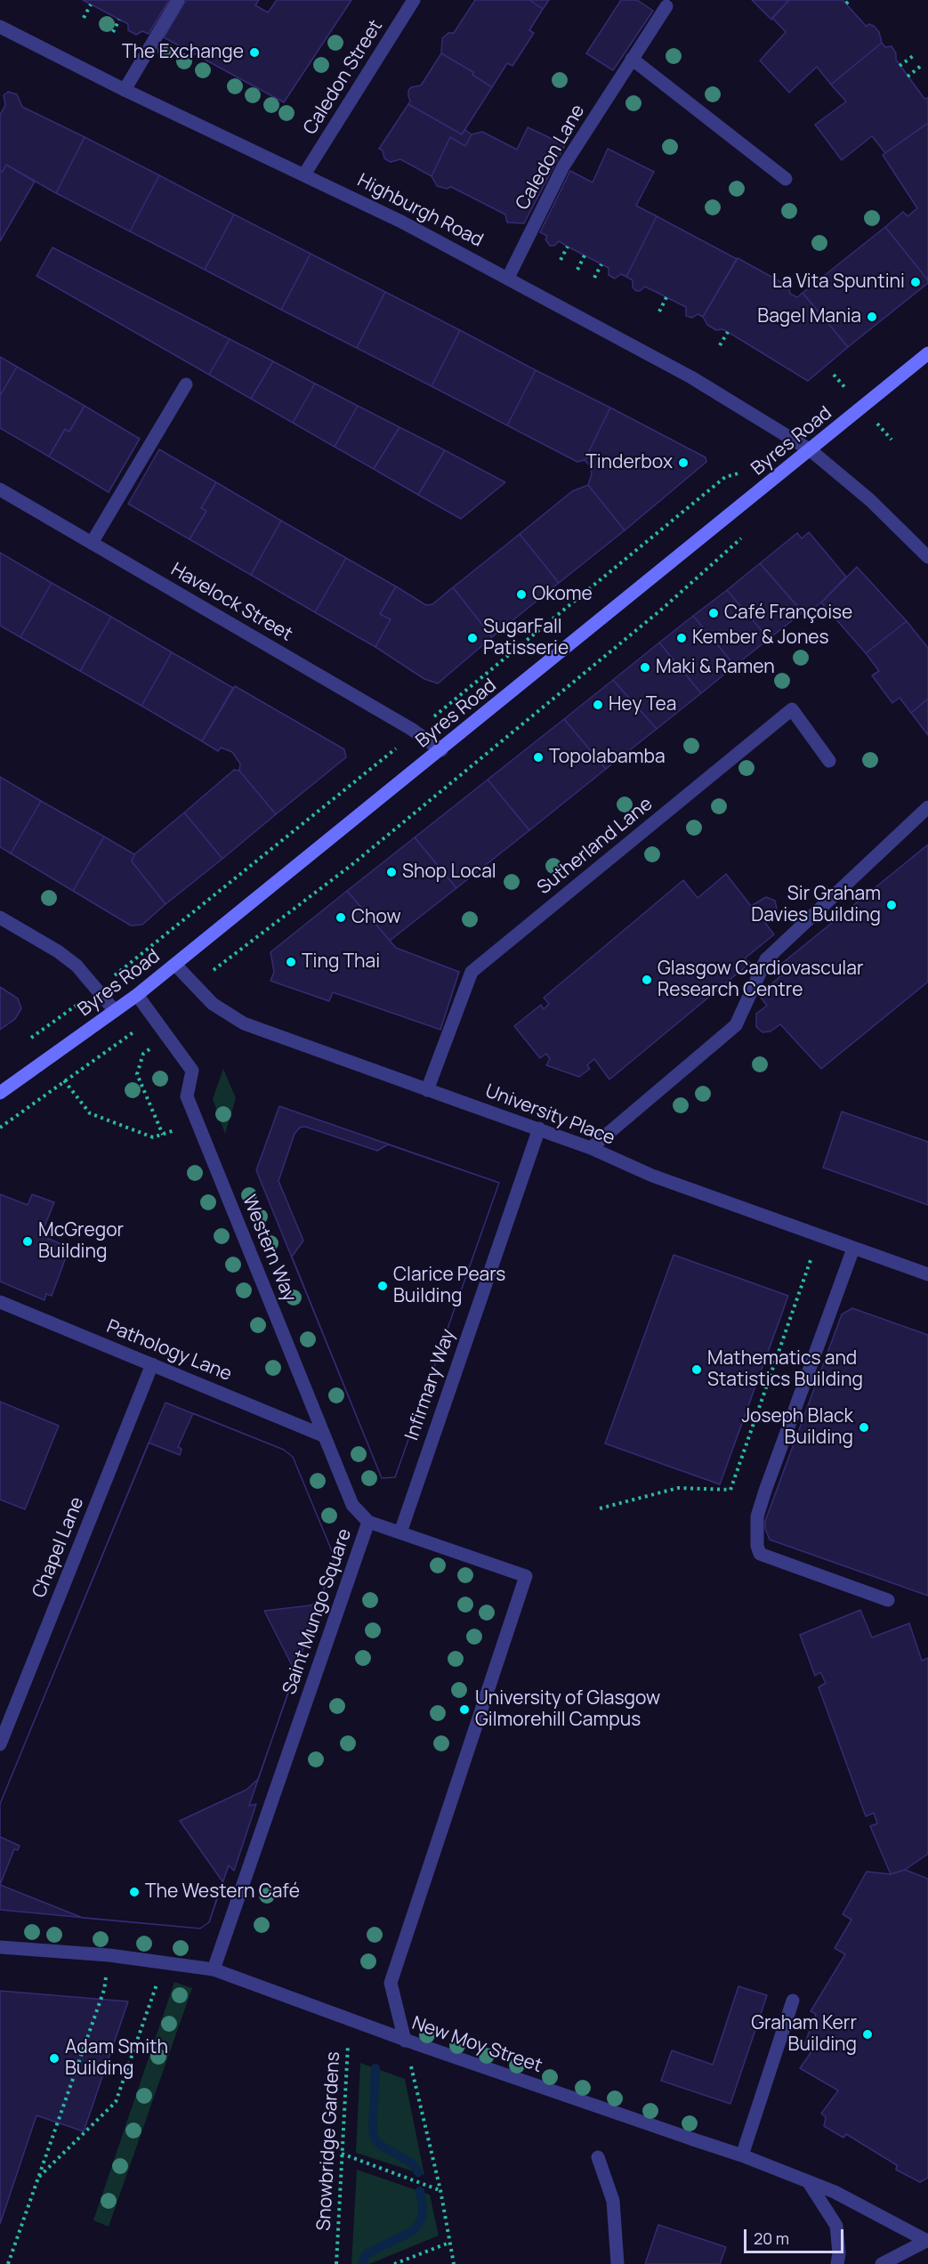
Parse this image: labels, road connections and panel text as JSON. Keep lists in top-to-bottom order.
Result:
{
  "streets": {
    "main road": ["Byres Road"],
    "street": [
      "Caledon Street",
      "Caledon Lane",
      "Highburgh Road",
      "Havelock Street",
      "Sutherland Lane",
      "University Place",
      "Western Way",
      "Pathology Lane",
      "Infirmary Way",
      "Chapel Lane",
      "Saint Mungo Square",
      "New Moy Street"
    ],
    "path": ["Snowbridge Gardens"]
  },
  "crossings": [
    ["Caledon Street", "Highburgh Road"],
    ["Caledon Lane", "Highburgh Road"],
    ["Highburgh Road", "Byres Road"],
    ["Byres Road", "Havelock Street"],
    ["Byres Road", "University Place"],
    ["Byres Road", "Western Way"],
    ["Sutherland Lane", "University Place"],
    ["University Place", "Infirmary Way"],
    ["Western Way", "Pathology Lane"],
    ["Western Way", "Saint Mungo Square"],
    ["Pathology Lane", "Chapel Lane"],
    ["Infirmary Way", "Saint Mungo Square"],
    ["Saint Mungo Square", "New Moy Street"],
    ["New Moy Street", "Snowbridge Gardens"]
  ],
  "places": [
    "The Exchange",
    "La Vita Spuntini",
    "Bagel Mania",
    "Tinderbox",
    "Okome",
    "Café Françoise",
    "SugarFall Patisserie",
    "Kember & Jones",
    "Maki & Ramen",
    "Hey Tea",
    "Topolabamba",
    "Shop Local",
    "Sir Graham Davies Building",
    "Chow",
    "Ting Thai",
    "Glasgow Cardiovascular Research Centre",
    "McGregor Building",
    "Clarice Pears Building",
    "Mathematics and Statistics Building",
    "Joseph Black Building",
    "University of Glasgow Gilmorehill Campus",
    "The Western Café",
    "Graham Kerr Building",
    "Adam Smith Building"
  ],
  "scale_bar": "20 m"
}
